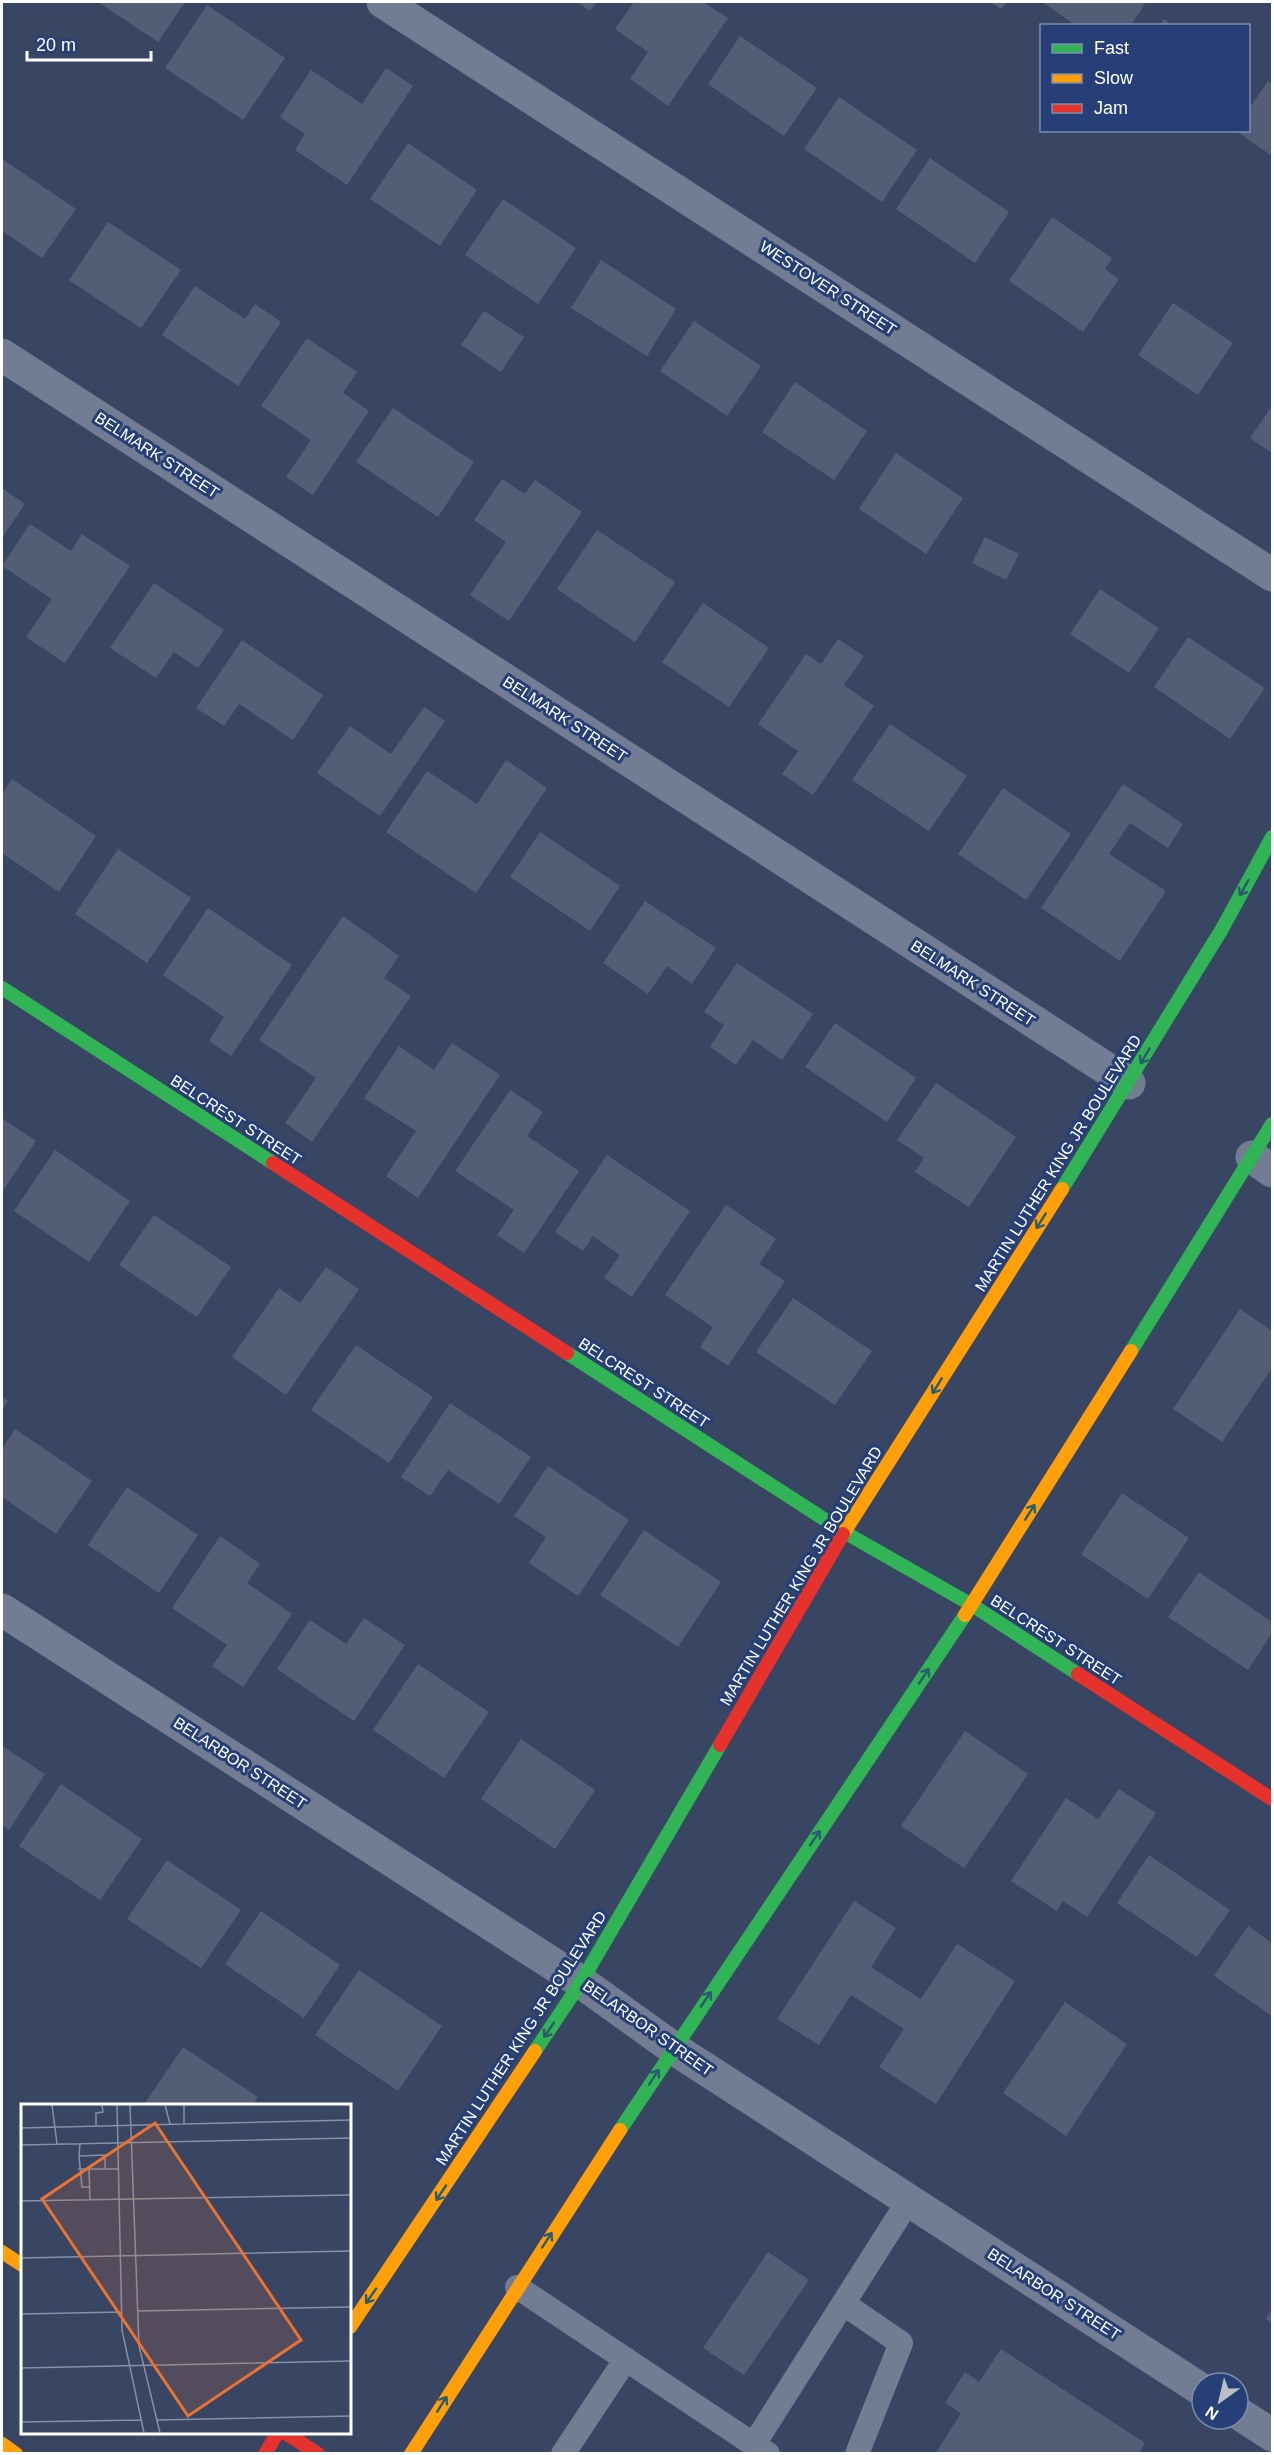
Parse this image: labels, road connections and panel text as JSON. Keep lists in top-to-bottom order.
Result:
{
  "streets": {
    "main road": ["BELCREST STREET", "MARTIN LUTHER KING JR BOULEVARD"],
    "street": ["WESTOVER STREET", "BELMARK STREET", "BELARBOR STREET"]
  },
  "crossings": [
    ["BELMARK STREET", "MARTIN LUTHER KING JR BOULEVARD"],
    ["BELCREST STREET", "MARTIN LUTHER KING JR BOULEVARD"],
    ["MARTIN LUTHER KING JR BOULEVARD", "BELARBOR STREET"]
  ],
  "legend": ["Fast", "Slow", "Jam"],
  "scale_bar": "20 m",
  "north": "bottom left"
}
